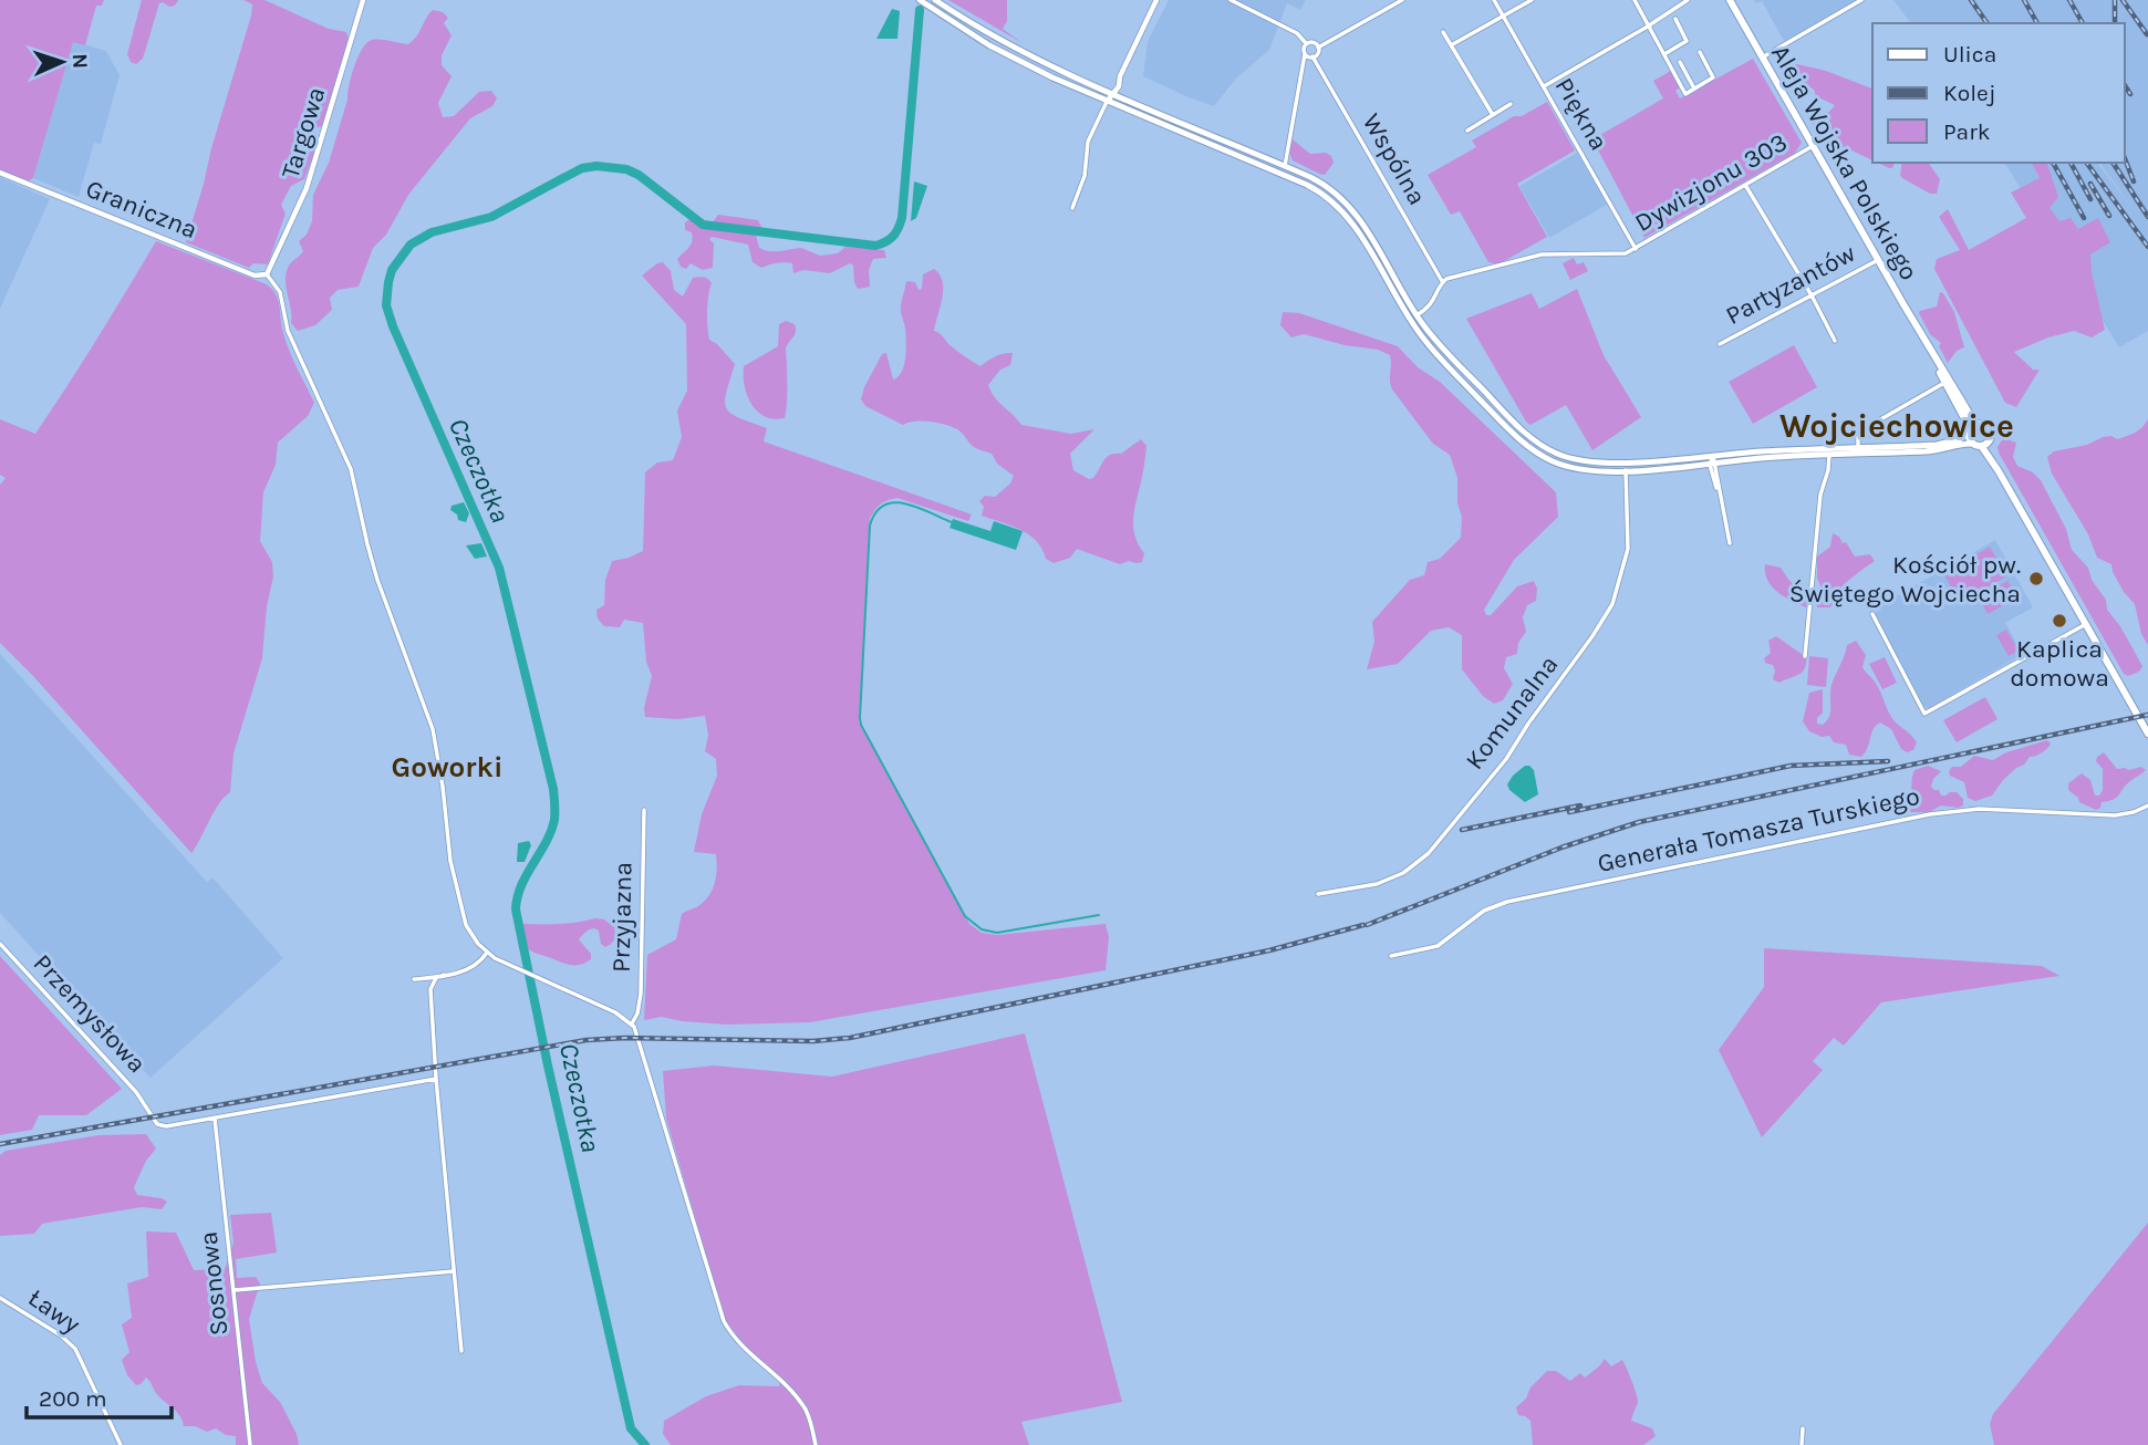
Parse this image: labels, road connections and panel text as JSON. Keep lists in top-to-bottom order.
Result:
{
  "streets": {
    "main road": ["Aleja Wojska Polskiego"],
    "street": [
      "Piękna",
      "Targowa",
      "Wspólna",
      "Dywizjonu 303",
      "Graniczna",
      "Partyzantów",
      "Komunalna",
      "Generała Tomasza Turskiego",
      "Przyjazna",
      "Przemysłowa",
      "Sosnowa",
      "Ławy"
    ]
  },
  "crossings": [
    ["Piękna", "Dywizjonu 303"],
    ["Targowa", "Graniczna"],
    ["Wspólna", "Dywizjonu 303"],
    ["Aleja Wojska Polskiego", "Dywizjonu 303"],
    ["Aleja Wojska Polskiego", "Partyzantów"],
    ["Przemysłowa", "Sosnowa"]
  ],
  "districts": ["Wojciechowice", "Goworki"],
  "water": ["Czeczotka"],
  "places": ["Kościół pw. Świętego Wojciecha", "Kaplica domowa"],
  "legend": ["Ulica", "Kolej", "Park"],
  "scale_bar": "200 m",
  "north": "right"
}
